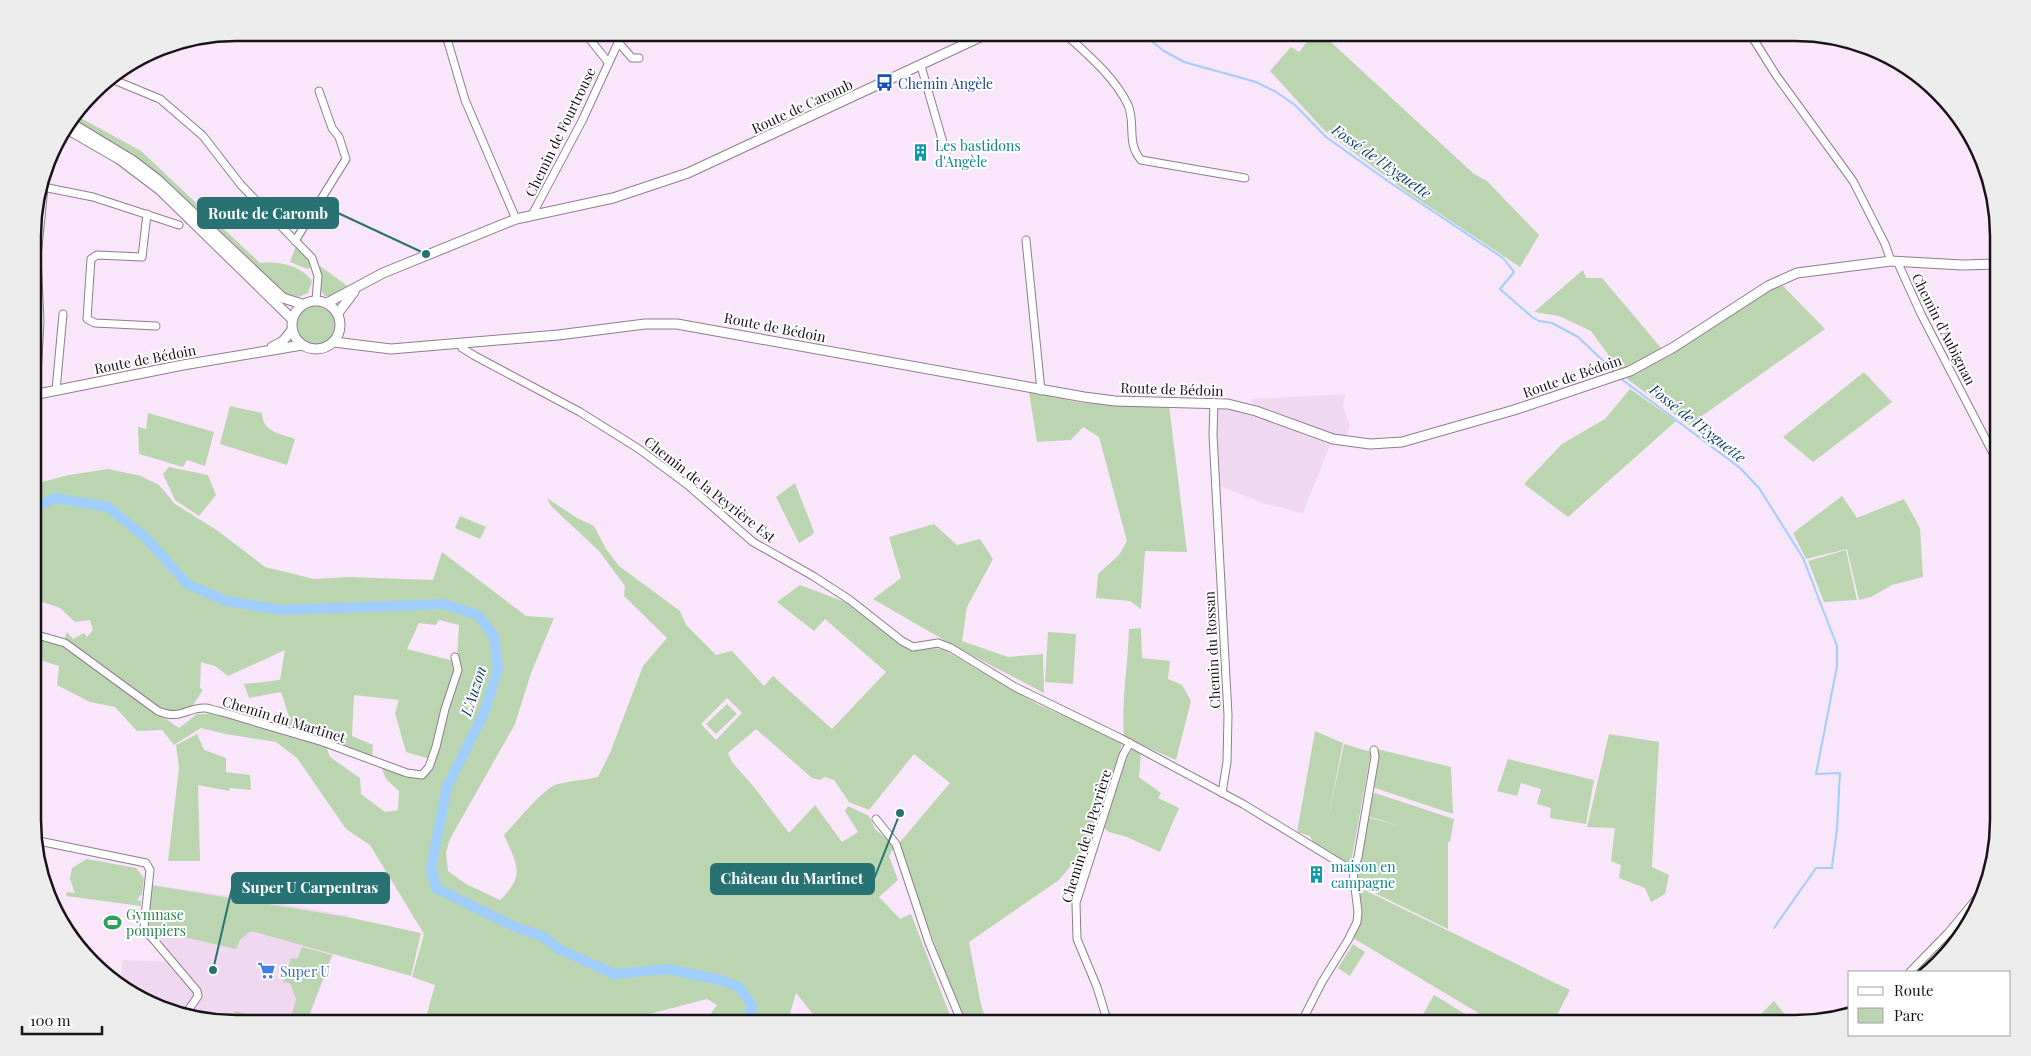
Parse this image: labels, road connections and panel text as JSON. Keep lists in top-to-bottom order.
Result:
{
  "streets": {
    "main road": ["Route de Caromb", "Route de Bédoin"],
    "street": [
      "Chemin de Fourtrouse",
      "Chemin d'Aubignan",
      "Chemin de la Peyrière Est",
      "Chemin du Rossan",
      "Chemin du Martinet",
      "Chemin de la Peyrière"
    ]
  },
  "crossings": [
    ["Route de Caromb", "Chemin de Fourtrouse"],
    ["Route de Bédoin", "Chemin d'Aubignan"],
    ["Route de Bédoin", "Chemin de la Peyrière Est"],
    ["Route de Bédoin", "Chemin du Rossan"],
    ["Chemin de la Peyrière Est", "Chemin de la Peyrière"]
  ],
  "water": ["Fossé de l'Eyguette", "L'Auzon"],
  "places": {
    "bus stop": ["Chemin Angèle"],
    "building": ["Les bastidons d'Angèle", "maison en campagne"],
    "other": ["Route de Caromb", "Château du Martinet", "Super U Carpentras"],
    "sports": ["Gymnase pompiers"],
    "supermarket": ["Super U"]
  },
  "legend": ["Route", "Parc"],
  "scale_bar": "100 m"
}
